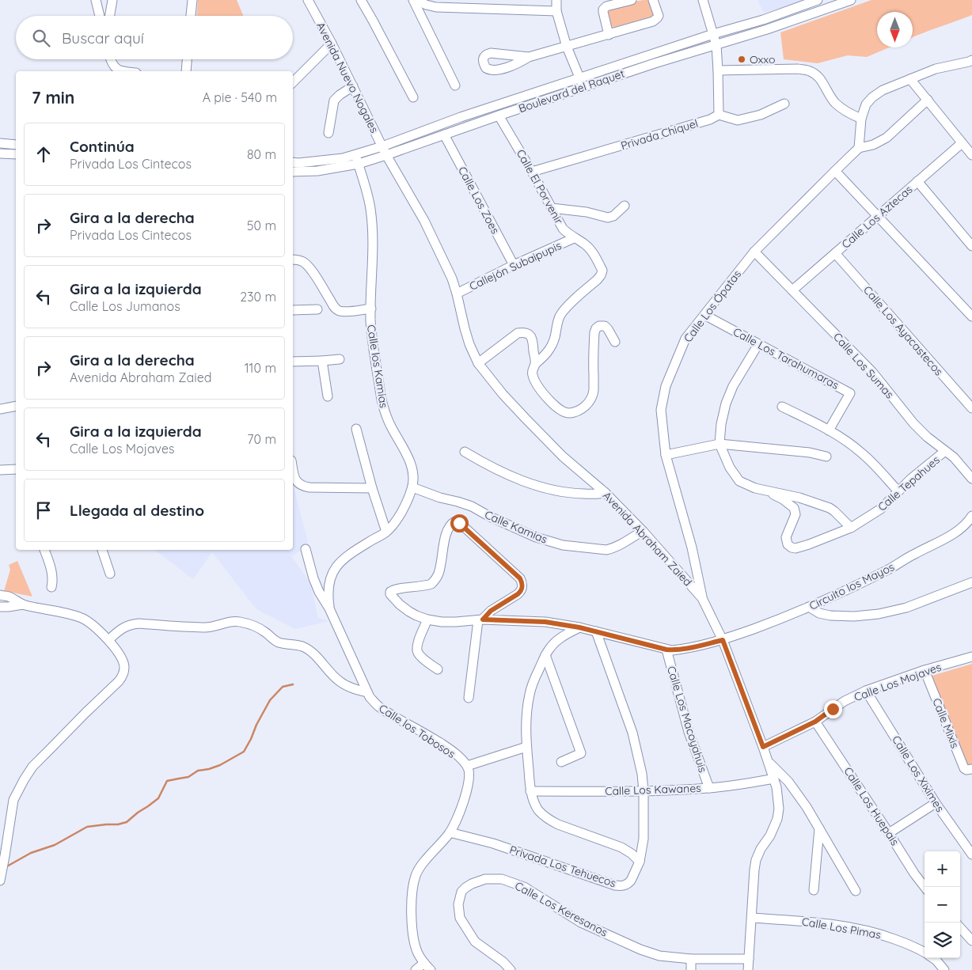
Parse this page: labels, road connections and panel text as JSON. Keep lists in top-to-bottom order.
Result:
{
  "streets": {
    "street": [
      "Avenida Nuevo Nogales",
      "Boulevard del Raquet",
      "Privada Chiquel",
      "Calle El Porvenir",
      "Calle Los Zoes",
      "Calle Los Aztecas",
      "Callejón Subaipupis",
      "Calle Los Ópatas",
      "Calle Los Ayacastecos",
      "Calle Los Tarahumaras",
      "Calle Los Sumas",
      "Calle los Kamias",
      "Calle Tepahues",
      "Calle Kamias",
      "Avenida Abraham Zaied",
      "Circuito los Mayos",
      "Calle Los Mojaves",
      "Calle Los Macoyahuis",
      "Calle Mixis",
      "Calle los Tobosos",
      "Calle Los Xiximes",
      "Calle Los Kawanes",
      "Calle Los Huepais",
      "Privada Los Tehuecos",
      "Calle Los Keresanos",
      "Calle Los Pimas"
    ]
  },
  "crossings": [
    ["Avenida Nuevo Nogales", "Boulevard del Raquet"],
    ["Avenida Nuevo Nogales", "Avenida Abraham Zaied"],
    ["Boulevard del Raquet", "Calle El Porvenir"],
    ["Boulevard del Raquet", "Calle Los Zoes"],
    ["Boulevard del Raquet", "Calle los Kamias"],
    ["Boulevard del Raquet", "Avenida Abraham Zaied"],
    ["Privada Chiquel", "Calle El Porvenir"],
    ["Calle El Porvenir", "Callejón Subaipupis"],
    ["Calle Los Zoes", "Callejón Subaipupis"],
    ["Calle Los Aztecas", "Calle Los Ayacastecos"],
    ["Calle Los Aztecas", "Calle Los Sumas"],
    ["Callejón Subaipupis", "Avenida Abraham Zaied"],
    ["Calle Los Ópatas", "Calle Los Tarahumaras"],
    ["Calle Los Ópatas", "Calle Los Sumas"],
    ["Calle Los Ópatas", "Avenida Abraham Zaied"],
    ["Calle Los Sumas", "Calle Tepahues"],
    ["Calle los Kamias", "Calle Kamias"],
    ["Calle los Kamias", "Calle los Tobosos"],
    ["Calle Kamias", "Avenida Abraham Zaied"],
    ["Avenida Abraham Zaied", "Circuito los Mayos"],
    ["Avenida Abraham Zaied", "Calle Los Mojaves"],
    ["Avenida Abraham Zaied", "Calle Los Kawanes"],
    ["Avenida Abraham Zaied", "Calle Los Keresanos"],
    ["Avenida Abraham Zaied", "Calle Los Pimas"],
    ["Circuito los Mayos", "Calle Los Macoyahuis"],
    ["Circuito los Mayos", "Privada Los Tehuecos"],
    ["Calle Los Mojaves", "Calle Mixis"],
    ["Calle Los Mojaves", "Calle Los Xiximes"],
    ["Calle Los Mojaves", "Calle Los Huepais"],
    ["Calle Los Macoyahuis", "Calle Los Kawanes"],
    ["Calle Los Kawanes", "Privada Los Tehuecos"]
  ],
  "places": ["Oxxo"],
  "north": "bottom",
  "page": {
    "search": "Buscar aquí",
    "heading": ["7 min", "A pie · 540 m"],
    "list": [
      ["Continúa", "Privada Los Cintecos", "80 m"],
      ["Gira a la derecha", "Privada Los Cintecos", "50 m"],
      ["Gira a la izquierda", "Calle Los Jumanos", "230 m"],
      ["Gira a la derecha", "Avenida Abraham Zaied", "110 m"],
      ["Gira a la izquierda", "Calle Los Mojaves", "70 m"],
      "Llegada al destino"
    ],
    "map_buttons": ["+", "−"]
  }
}
